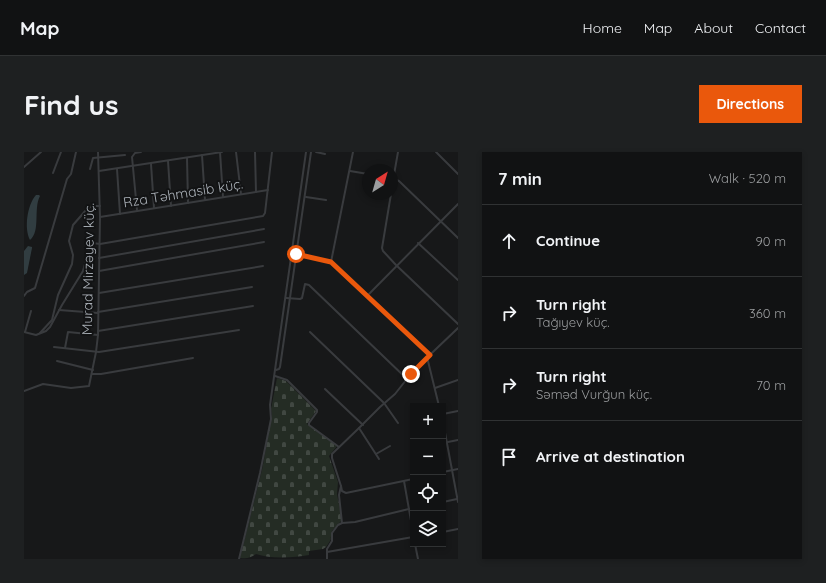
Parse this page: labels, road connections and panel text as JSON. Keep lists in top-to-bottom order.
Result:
{
  "streets": {
    "street": ["Rza Təhmasib küç.", "Murad Mirzəyev küç."]
  },
  "crossings": [
    ["Rza Təhmasib küç.", "Murad Mirzəyev küç."]
  ],
  "north": "top right",
  "page": {
    "header": "Map",
    "nav": [
      "Home",
      "Map",
      "About",
      "Contact"
    ],
    "buttons": "Directions",
    "title": "Find us",
    "heading": ["7 min", "Walk · 520 m"],
    "list": [
      ["Continue", "90 m"],
      ["Turn right", "Tağıyev küç.", "360 m"],
      ["Turn right", "Səməd Vurğun küç.", "70 m"],
      "Arrive at destination"
    ],
    "map_buttons": ["+", "−"]
  }
}
